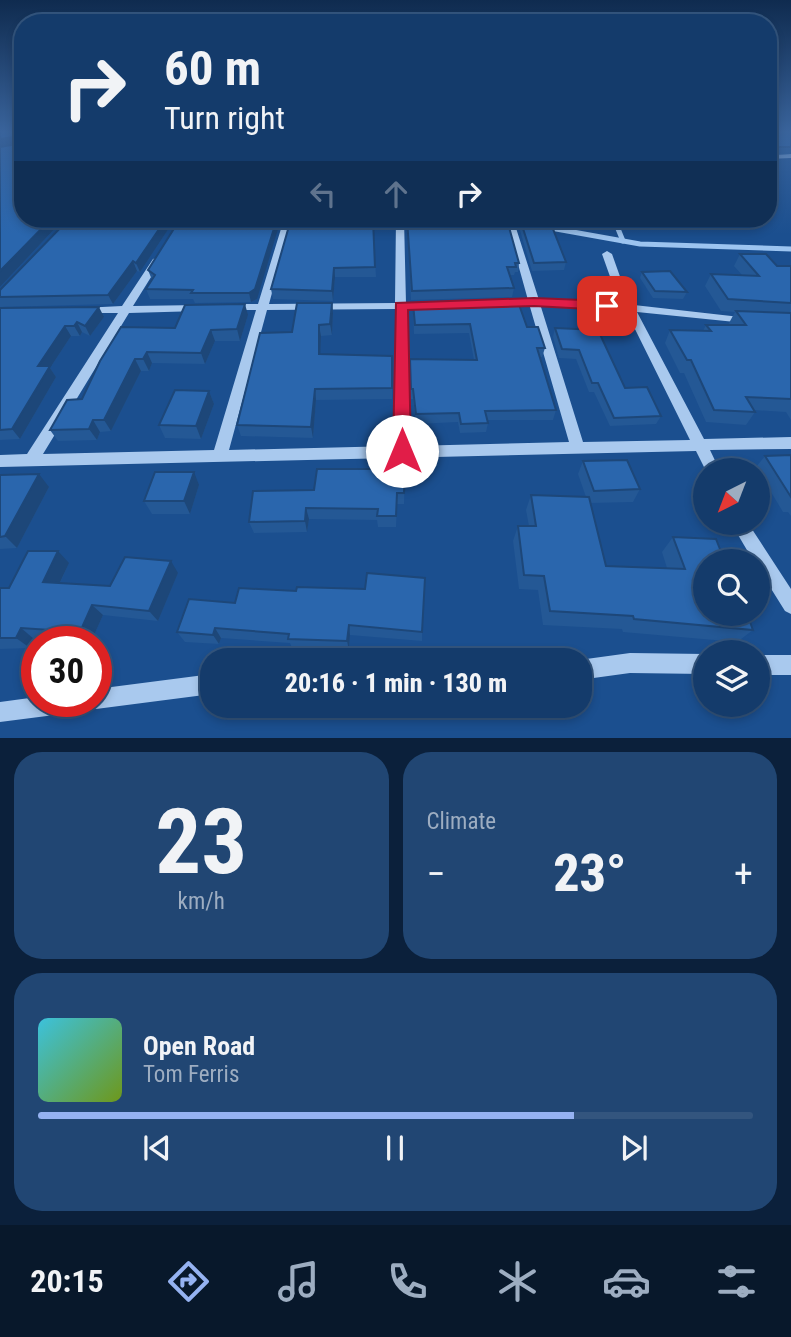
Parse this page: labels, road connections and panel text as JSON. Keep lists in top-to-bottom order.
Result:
{
  "north": "bottom left",
  "page": {
    "turn": ["60 m", "Turn right"],
    "limit": "30",
    "trip": "20:16 · 1 min · 130 m",
    "tile": [
      ["23", "km/h"],
      "Climate"
    ],
    "heat": ["−", "23°", "+"],
    "song": ["Open Road", "Tom Ferris"],
    "tabs": "20:15"
  }
}
